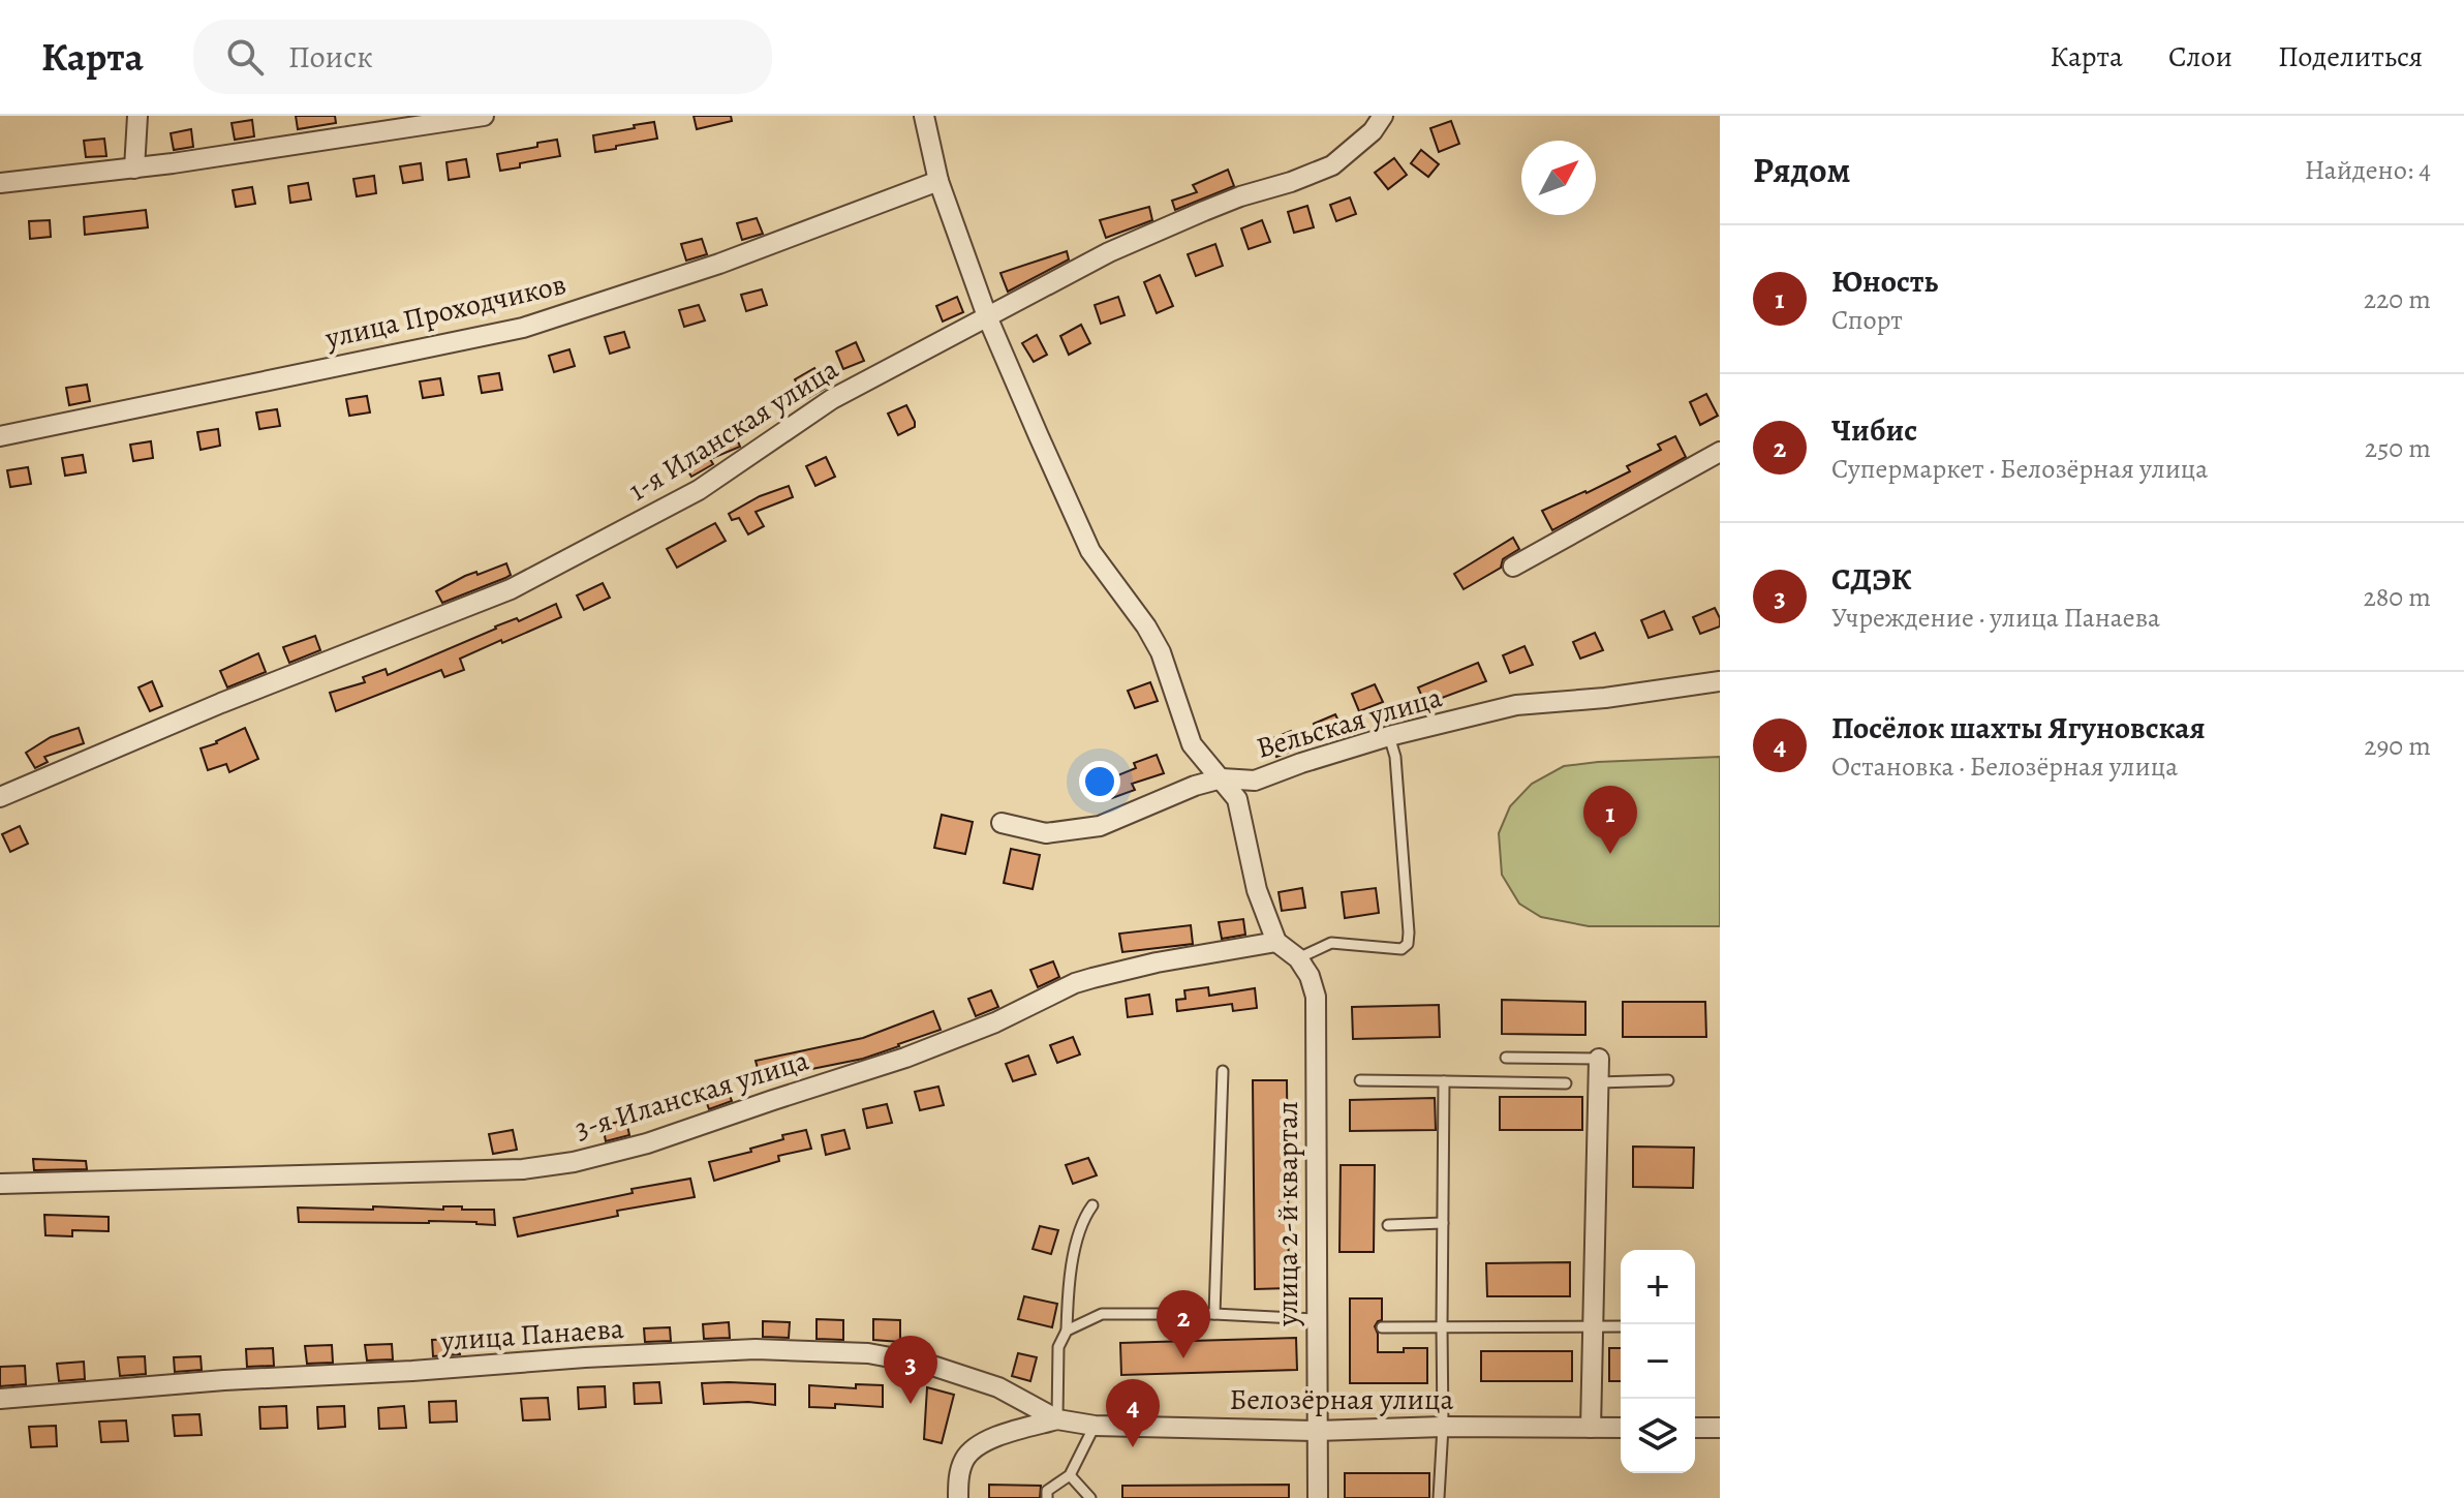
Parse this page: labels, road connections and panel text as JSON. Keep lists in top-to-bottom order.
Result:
{
  "streets": {
    "street": [
      "улица Проходчиков",
      "1-я Иланская улица",
      "Вельская улица",
      "3-я Иланская улица",
      "улица 2-й квартал",
      "улица Панаева",
      "Белозёрная улица"
    ]
  },
  "crossings": [
    ["улица 2-й квартал", "Белозёрная улица"],
    ["улица Панаева", "Белозёрная улица"]
  ],
  "north": "top right",
  "page": {
    "header": "Карта",
    "search": "Поиск",
    "nav": ["Карта", "Слои", "Поделиться"],
    "heading": ["Рядом", "Найдено: 4"],
    "list": [
      {
        "mark": "1",
        "name": "Юность",
        "note": "Спорт",
        "value": "220 m"
      },
      {
        "mark": "2",
        "name": "Чибис",
        "note": "Супермаркет · Белозёрная улица",
        "value": "250 m"
      },
      {
        "mark": "3",
        "name": "СДЭК",
        "note": "Учреждение · улица Панаева",
        "value": "280 m"
      },
      {
        "mark": "4",
        "name": "Посёлок шахты Ягуновская",
        "note": "Остановка · Белозёрная улица",
        "value": "290 m"
      }
    ],
    "pins": [
      "1",
      "2",
      "3",
      "4"
    ],
    "map_buttons": ["+", "−"]
  }
}
